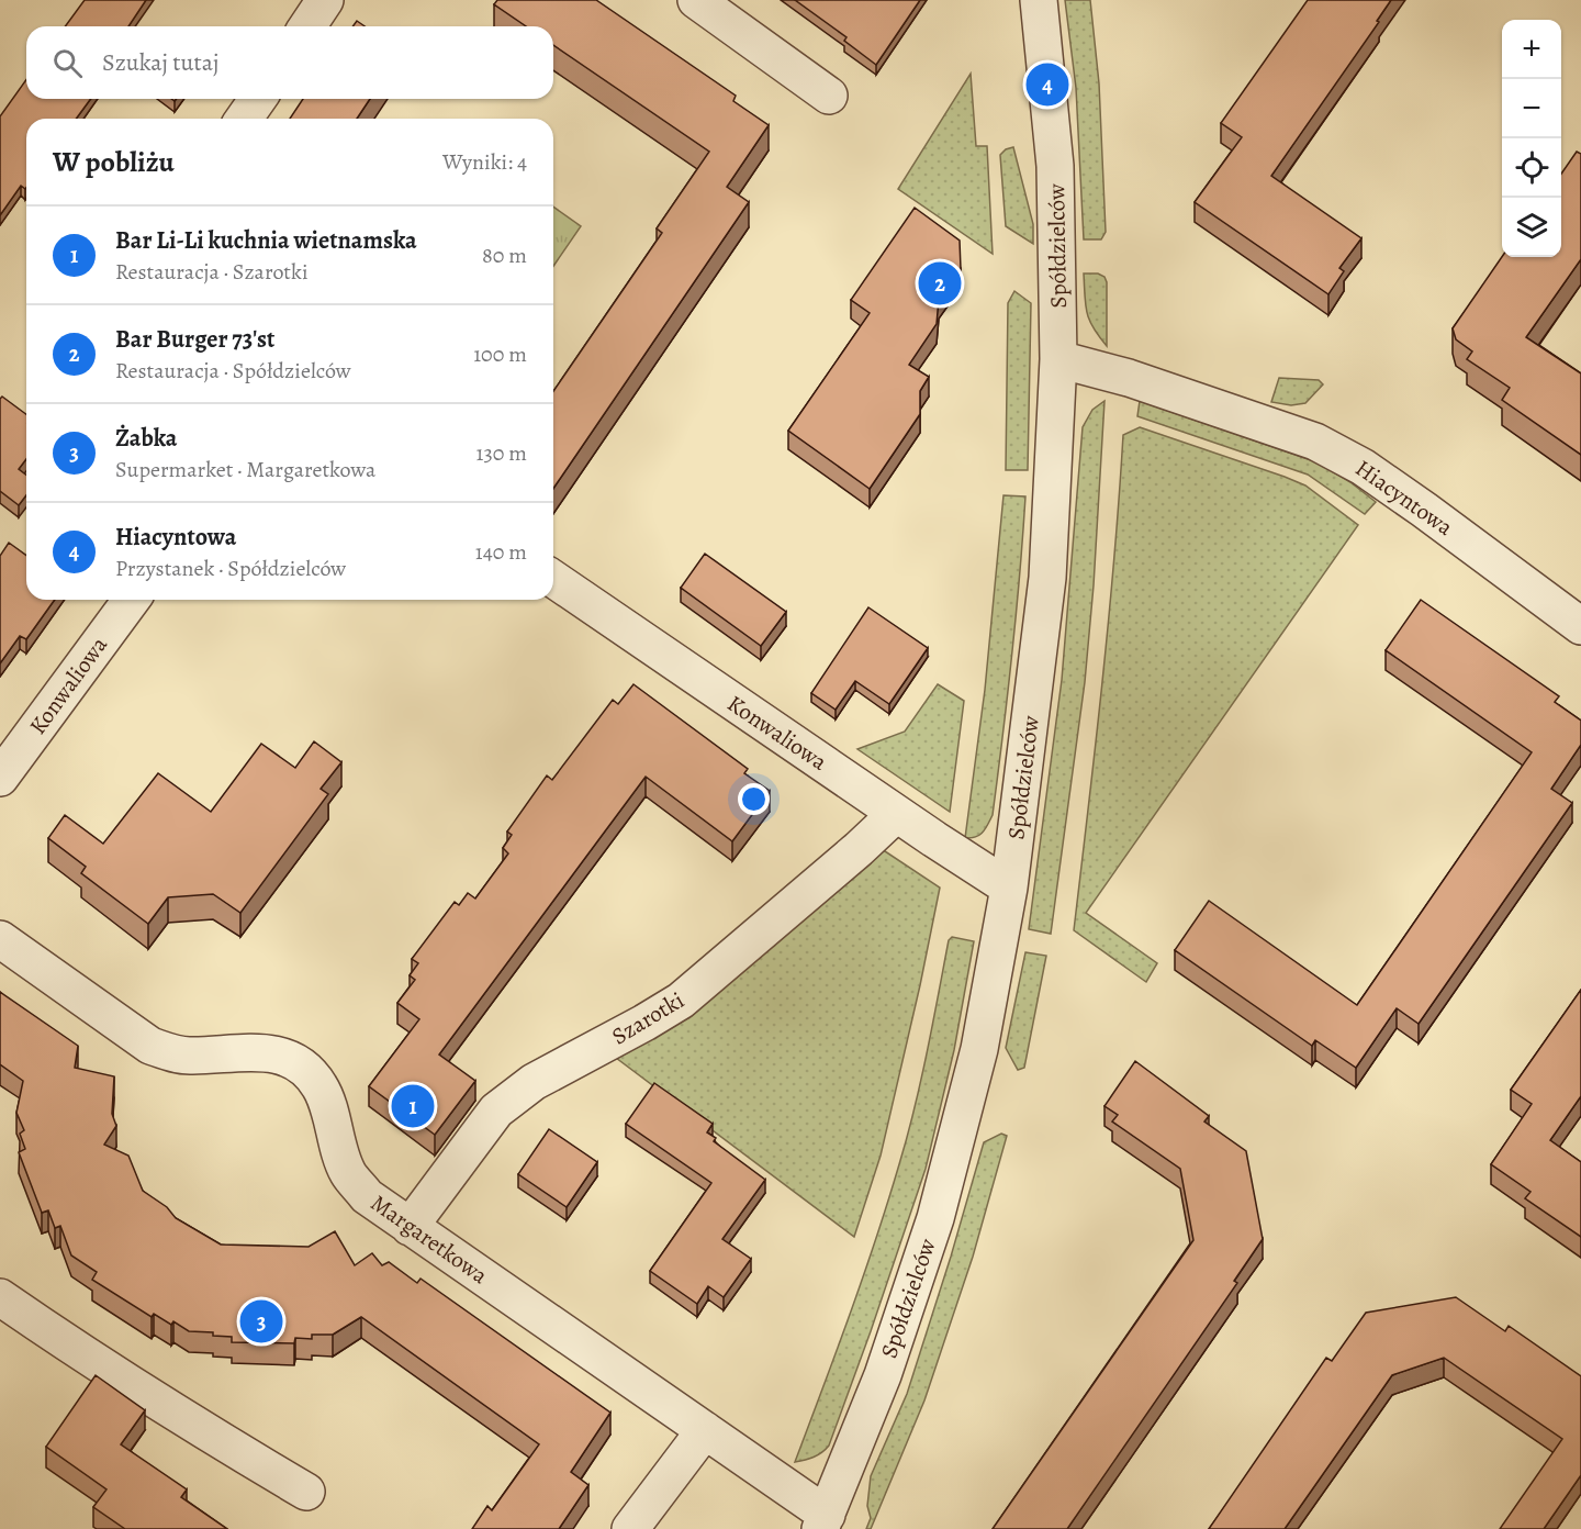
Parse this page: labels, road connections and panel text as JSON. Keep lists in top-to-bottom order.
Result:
{
  "streets": {
    "street": [
      "Spółdzielców",
      "Hiacyntowa",
      "Konwaliowa",
      "Szarotki",
      "Margaretkowa"
    ]
  },
  "crossings": [
    ["Spółdzielców", "Hiacyntowa"],
    ["Spółdzielców", "Konwaliowa"],
    ["Spółdzielców", "Margaretkowa"],
    ["Konwaliowa", "Szarotki"],
    ["Szarotki", "Margaretkowa"]
  ],
  "page": {
    "map_buttons": ["+", "−"],
    "search": "Szukaj tutaj",
    "pins": [
      "4",
      "2",
      "1",
      "3"
    ],
    "heading": ["W pobliżu", "Wyniki: 4"],
    "list": [
      {
        "mark": "1",
        "name": "Bar Li-Li kuchnia wietnamska",
        "note": "Restauracja · Szarotki",
        "value": "80 m"
      },
      {
        "mark": "2",
        "name": "Bar Burger 73'st",
        "note": "Restauracja · Spółdzielców",
        "value": "100 m"
      },
      {
        "mark": "3",
        "name": "Żabka",
        "note": "Supermarket · Margaretkowa",
        "value": "130 m"
      },
      {
        "mark": "4",
        "name": "Hiacyntowa",
        "note": "Przystanek · Spółdzielców",
        "value": "140 m"
      }
    ]
  }
}
